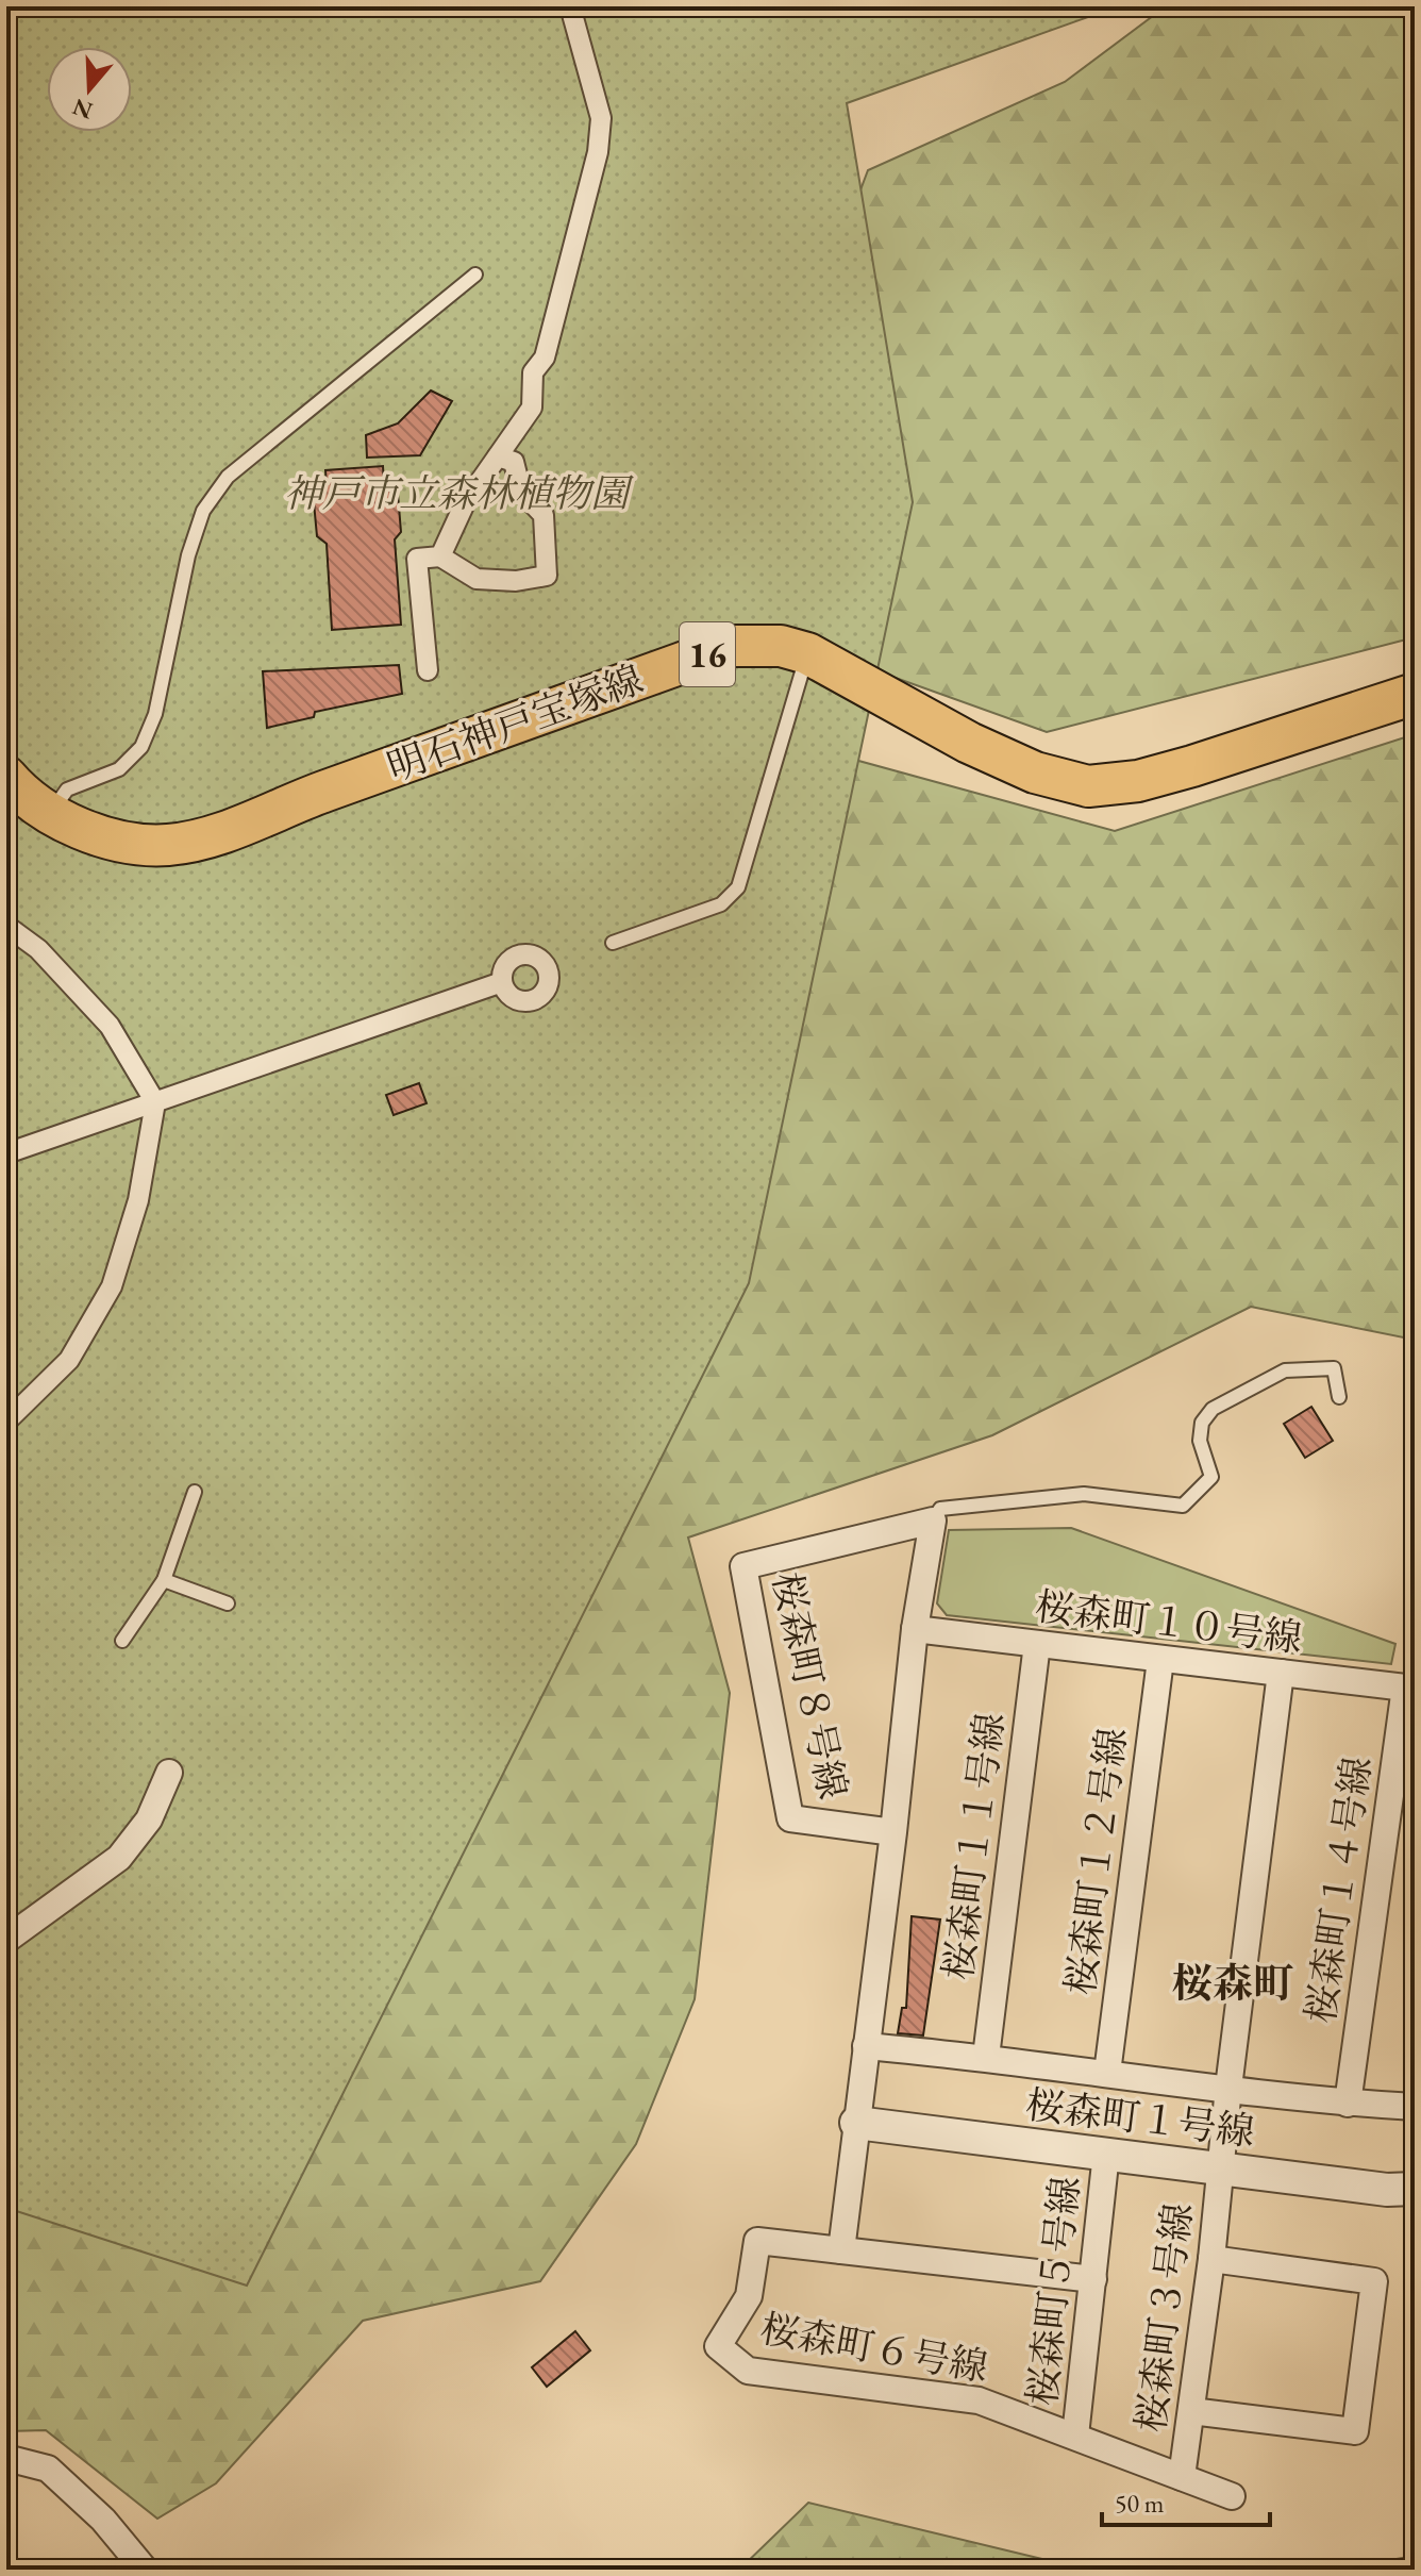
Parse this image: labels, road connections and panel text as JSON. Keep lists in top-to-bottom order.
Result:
{
  "streets": {
    "main road": ["16", "明石神戸宝塚線"],
    "street": [
      "桜森町１０号線",
      "桜森町８号線",
      "桜森町１１号線",
      "桜森町１２号線",
      "桜森町１４号線",
      "桜森町１号線",
      "桜森町５号線",
      "桜森町３号線",
      "桜森町６号線"
    ]
  },
  "crossings": [
    ["桜森町１０号線", "桜森町８号線"],
    ["桜森町１０号線", "桜森町１１号線"],
    ["桜森町１０号線", "桜森町１２号線"],
    ["桜森町１０号線", "桜森町１４号線"],
    ["桜森町１０号線", "桜森町３号線"],
    ["桜森町８号線", "桜森町１号線"],
    ["桜森町１号線", "桜森町５号線"],
    ["桜森町１号線", "桜森町３号線"],
    ["桜森町５号線", "桜森町６号線"],
    ["桜森町３号線", "桜森町６号線"]
  ],
  "districts": ["桜森町"],
  "parks": ["神戸市立森林植物園"],
  "scale_bar": "50 m",
  "north": "bottom"
}
